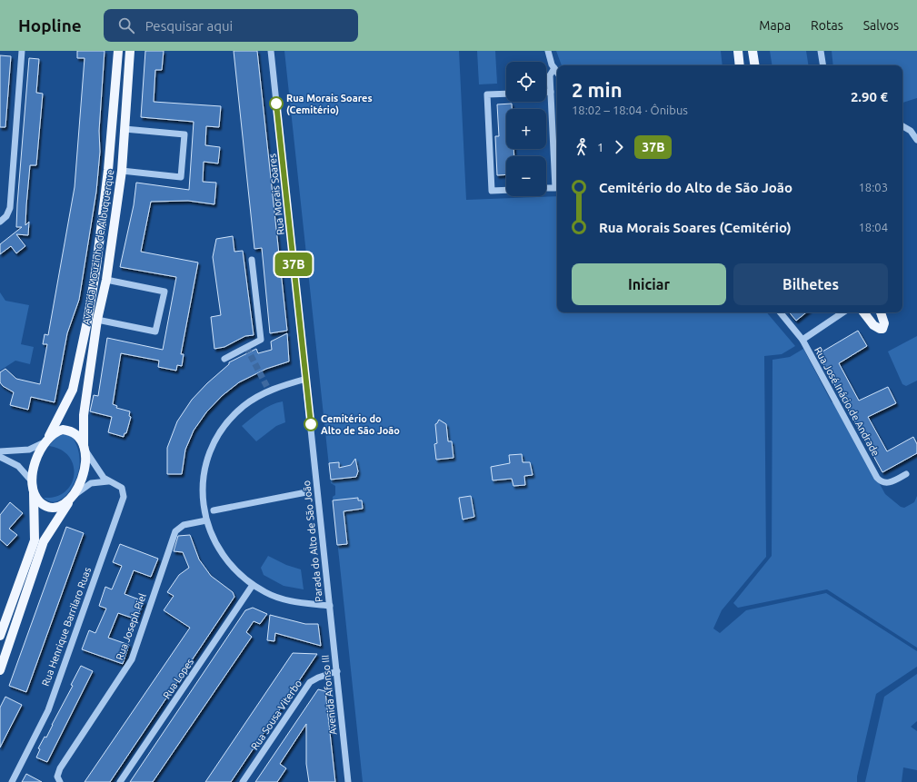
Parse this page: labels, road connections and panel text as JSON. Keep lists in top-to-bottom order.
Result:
{
  "streets": {
    "main road": ["Avenida Mouzinho de Albuquerque"],
    "street": [
      "Rua Morais Soares",
      "Rua José Inácio de Andrade",
      "Parada do Alto de São João",
      "Rua Henrique Barrilaro Ruas",
      "Rua Joseph Piel",
      "Rua Lopes",
      "Avenida Afonso III",
      "Rua Sousa Viterbo"
    ]
  },
  "crossings": [
    ["Rua Morais Soares", "Parada do Alto de São João"],
    ["Avenida Mouzinho de Albuquerque", "Rua Henrique Barrilaro Ruas"],
    ["Parada do Alto de São João", "Rua Joseph Piel"],
    ["Parada do Alto de São João", "Rua Lopes"],
    ["Parada do Alto de São João", "Avenida Afonso III"],
    ["Avenida Afonso III", "Rua Sousa Viterbo"]
  ],
  "places": ["Rua Morais Soares (Cemitério)", "Cemitério do Alto de São João"],
  "lines": ["bus line 37B"],
  "page": {
    "header": "Hopline",
    "search": "Pesquisar aqui",
    "nav": ["Mapa", "Rotas", "Salvos"],
    "on_map": "37B",
    "map_buttons": ["+", "−"],
    "heading": ["2 min", "18:02 – 18:04 · Ônibus", "2.90 €"],
    "legs": ["1", "37B"],
    "list": [
      {
        "name": "Cemitério do Alto de São João",
        "value": "18:03"
      },
      {
        "name": "Rua Morais Soares (Cemitério)",
        "value": "18:04"
      }
    ],
    "buttons": ["Iniciar", "Bilhetes"]
  }
}
